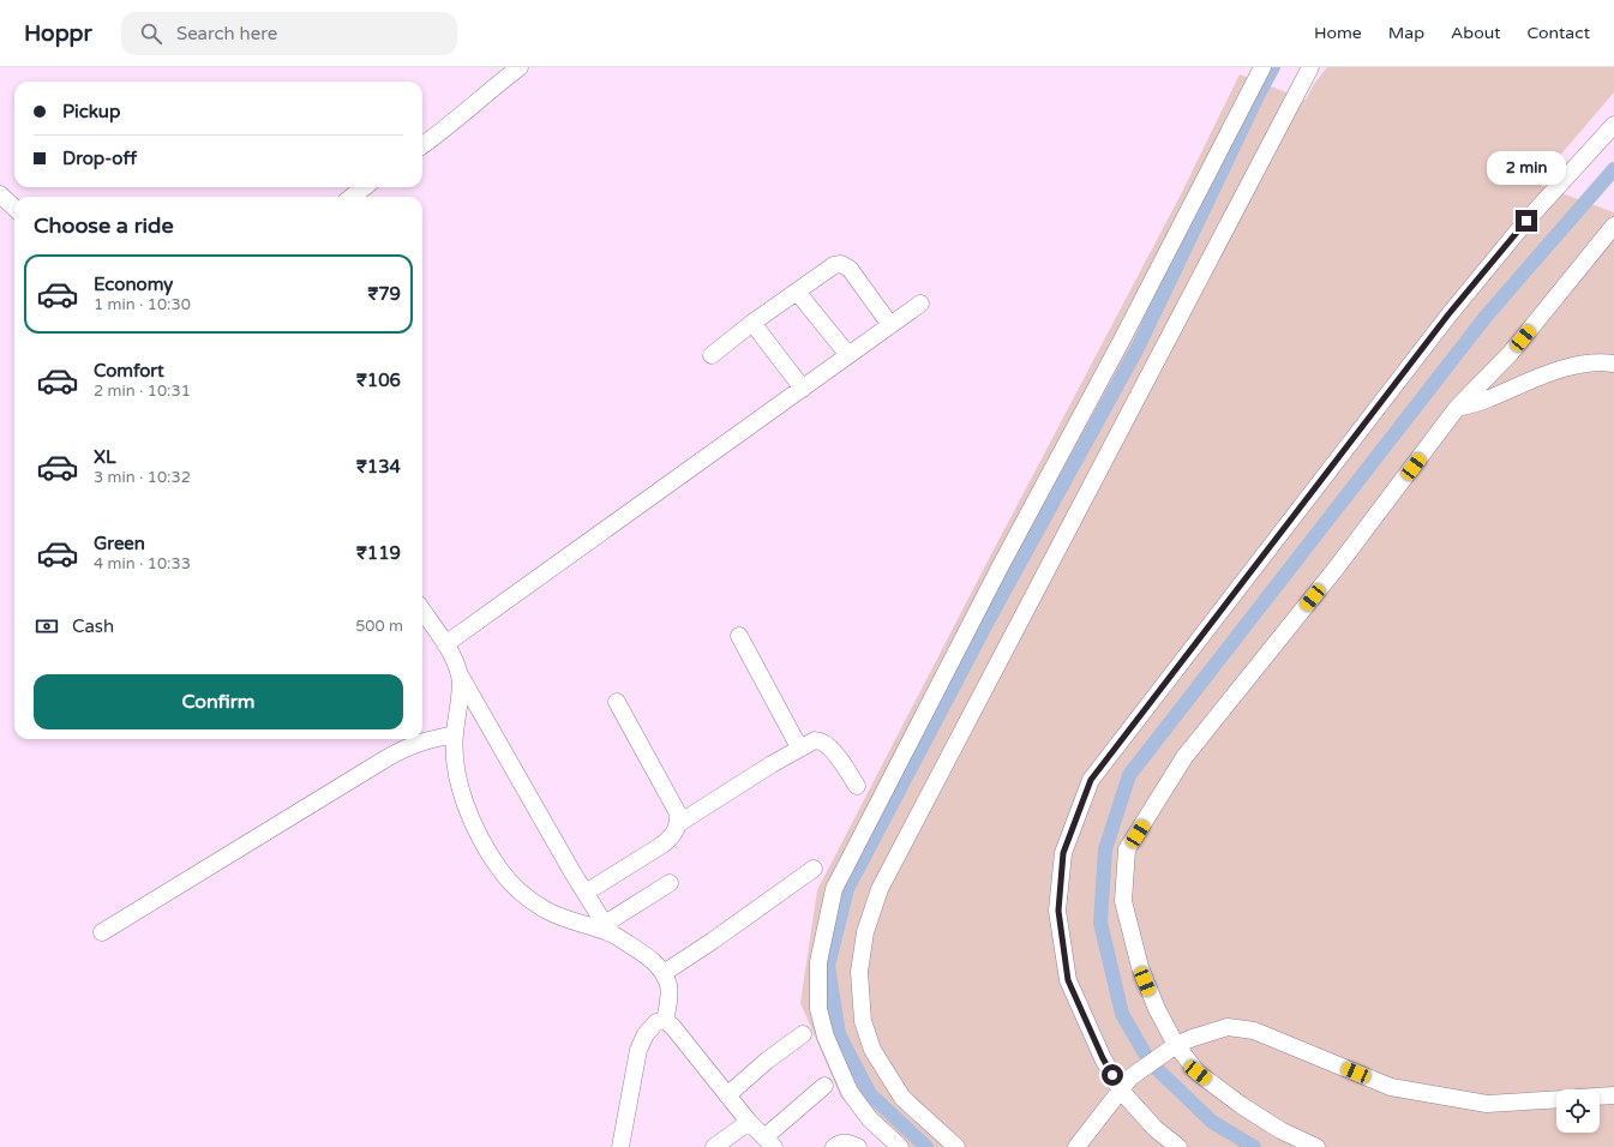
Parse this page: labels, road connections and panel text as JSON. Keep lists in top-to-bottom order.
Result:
{
  "page": {
    "header": "Hoppr",
    "search": "Search here",
    "nav": [
      "Home",
      "Map",
      "About",
      "Contact"
    ],
    "banner": ["Pickup", "Drop-off"],
    "bubble": "2 min",
    "heading": "Choose a ride",
    "list": [
      {
        "name": "Economy",
        "note": "1 min · 10:30",
        "value": "₹79"
      },
      {
        "name": "Comfort",
        "note": "2 min · 10:31",
        "value": "₹106"
      },
      {
        "name": "XL",
        "note": "3 min · 10:32",
        "value": "₹134"
      },
      {
        "name": "Green",
        "note": "4 min · 10:33",
        "value": "₹119"
      }
    ],
    "pay": ["Cash", "500 m"],
    "buttons": "Confirm"
  }
}
